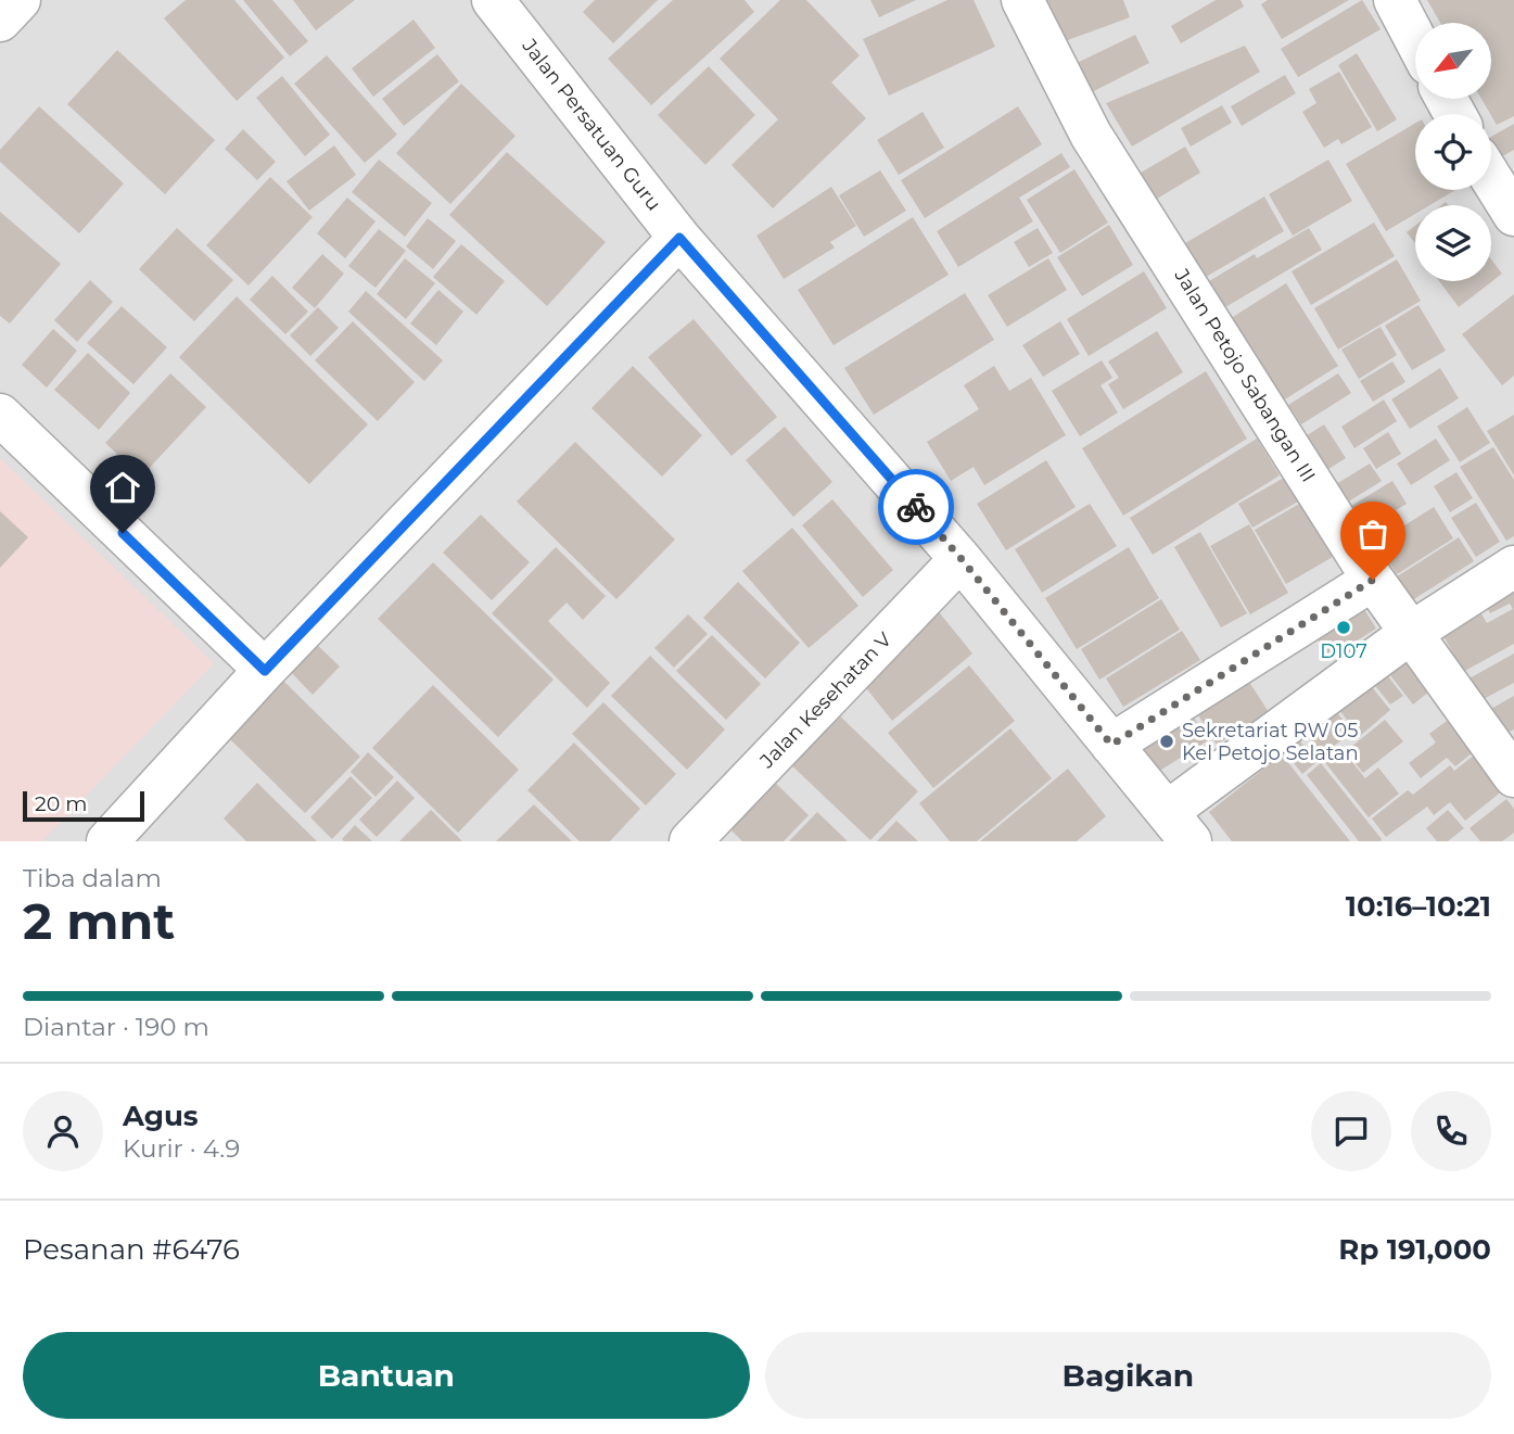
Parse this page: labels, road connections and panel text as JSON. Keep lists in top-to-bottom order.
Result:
{
  "streets": {
    "street": ["Jalan Persatuan Guru", "Jalan Petojo Sabangan III", "Jalan Kesehatan V"]
  },
  "crossings": [
    ["Jalan Persatuan Guru", "Jalan Kesehatan V"]
  ],
  "places": ["D107", "Sekretariat RW 05 Kel Petojo Selatan"],
  "scale_bar": "20 m",
  "north": "bottom left",
  "page": {
    "scale": "20 m",
    "heading": ["2 mnt", "Tiba dalam", "10:16–10:21"],
    "panel": [
      "Agus",
      "Kurir · 4.9",
      "Pesanan #6476",
      "Rp 191,000"
    ],
    "bar": "Diantar · 190 m",
    "buttons": ["Bantuan", "Bagikan"]
  }
}
